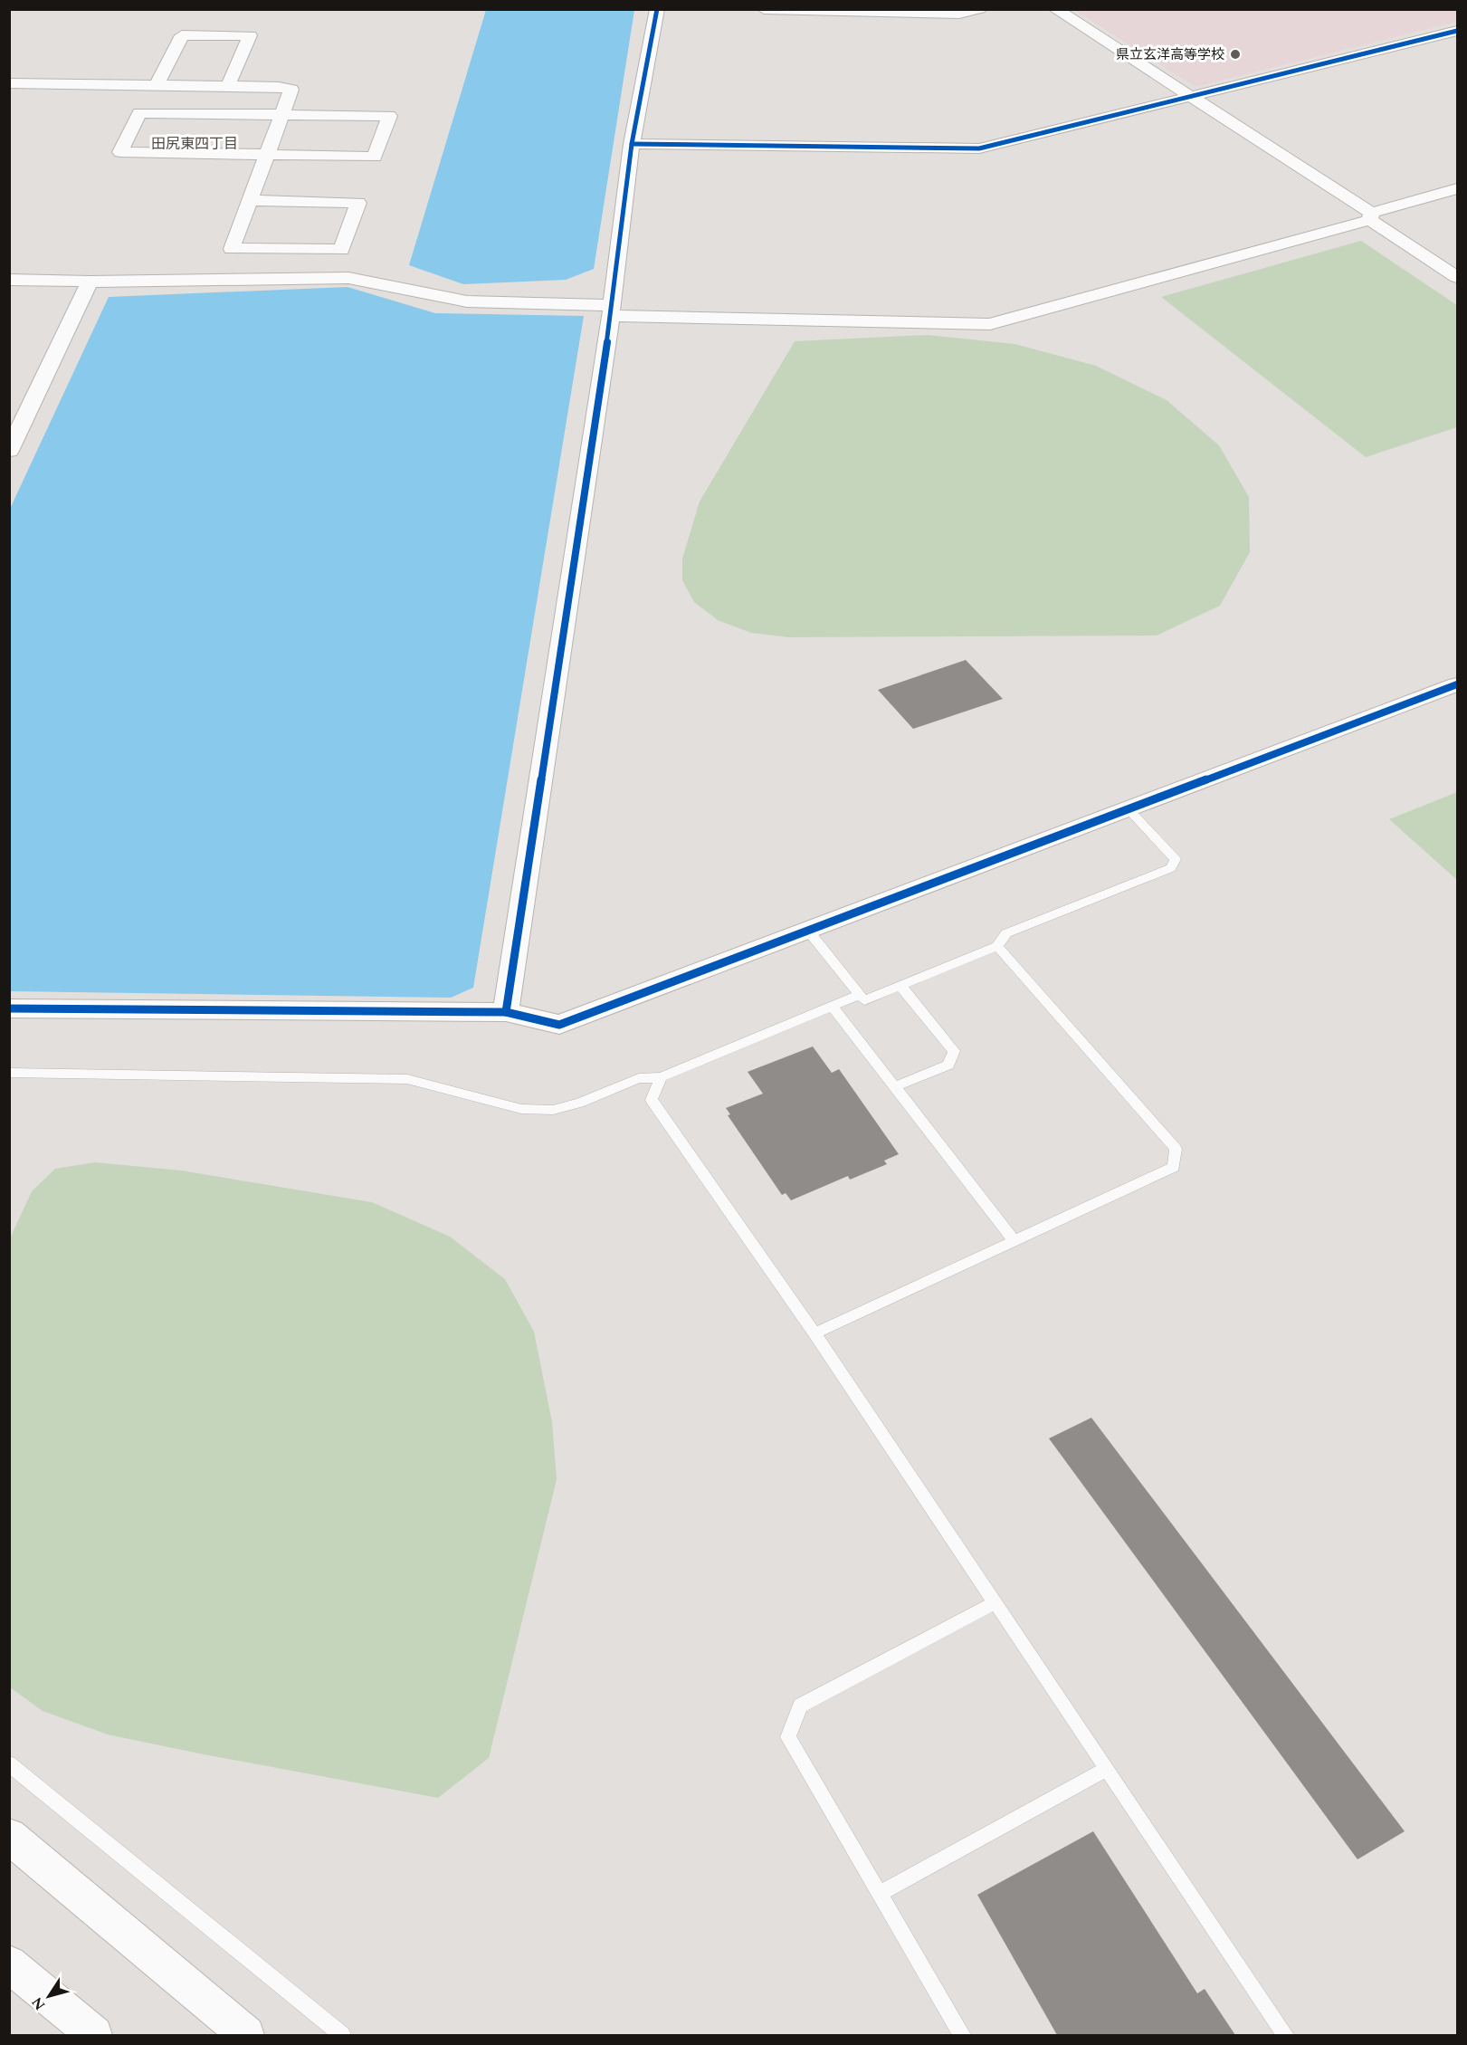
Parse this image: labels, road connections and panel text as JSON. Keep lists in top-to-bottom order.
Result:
{
  "districts": ["田尻東四丁目"],
  "places": ["県立玄洋高等学校"],
  "north": "bottom left"
}
